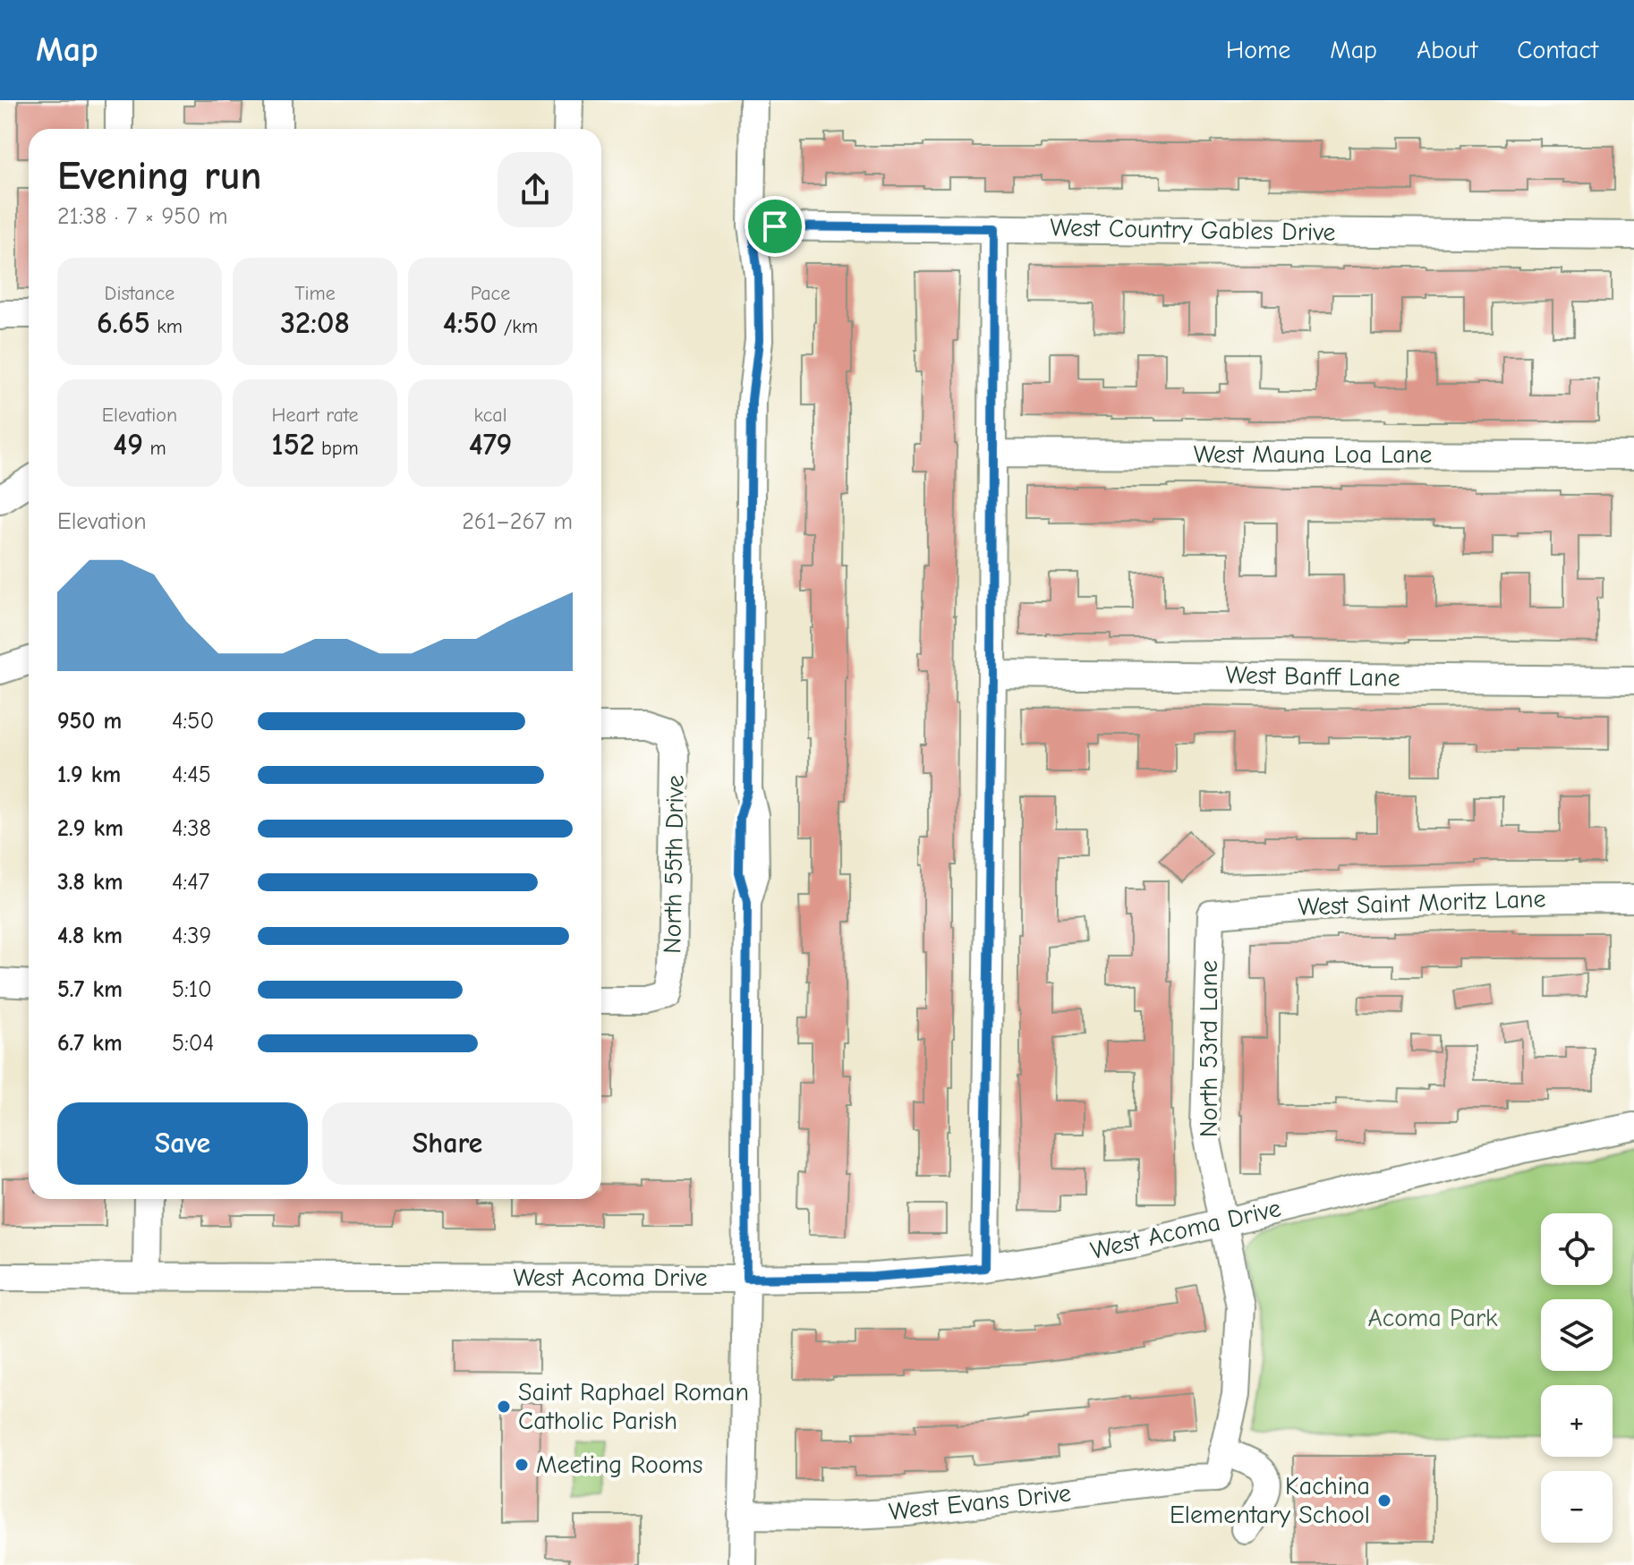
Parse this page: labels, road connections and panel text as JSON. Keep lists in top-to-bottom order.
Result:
{
  "streets": {
    "street": [
      "West Country Gables Drive",
      "West Mauna Loa Lane",
      "West Banff Lane",
      "North 55th Drive",
      "West Saint Moritz Lane",
      "North 53rd Lane",
      "West Acoma Drive",
      "West Evans Drive"
    ]
  },
  "crossings": [
    ["West Saint Moritz Lane", "North 53rd Lane"],
    ["North 53rd Lane", "West Acoma Drive"],
    ["North 53rd Lane", "West Evans Drive"]
  ],
  "parks": ["Acoma Park"],
  "places": ["Saint Raphael Roman Catholic Parish", "Meeting Rooms", "Kachina Elementary School"],
  "page": {
    "header": "Map",
    "nav": [
      "Home",
      "Map",
      "About",
      "Contact"
    ],
    "heading": ["Evening run", "21:38 · 7 × 950 m"],
    "stats": [
      ["Distance", "6.65 km"],
      ["Time", "32:08"],
      ["Pace", "4:50 /km"],
      ["Elevation", "49 m"],
      ["Heart rate", "152 bpm"],
      ["kcal", "479"]
    ],
    "chart": ["Elevation", "261–267 m"],
    "list": [
      {
        "name": "950 m",
        "note": "4:50"
      },
      {
        "name": "1.9 km",
        "note": "4:45"
      },
      {
        "name": "2.9 km",
        "note": "4:38"
      },
      {
        "name": "3.8 km",
        "note": "4:47"
      },
      {
        "name": "4.8 km",
        "note": "4:39"
      },
      {
        "name": "5.7 km",
        "note": "5:10"
      },
      {
        "name": "6.7 km",
        "note": "5:04"
      }
    ],
    "buttons": ["Save", "Share"],
    "map_buttons": ["+", "−"]
  }
}
